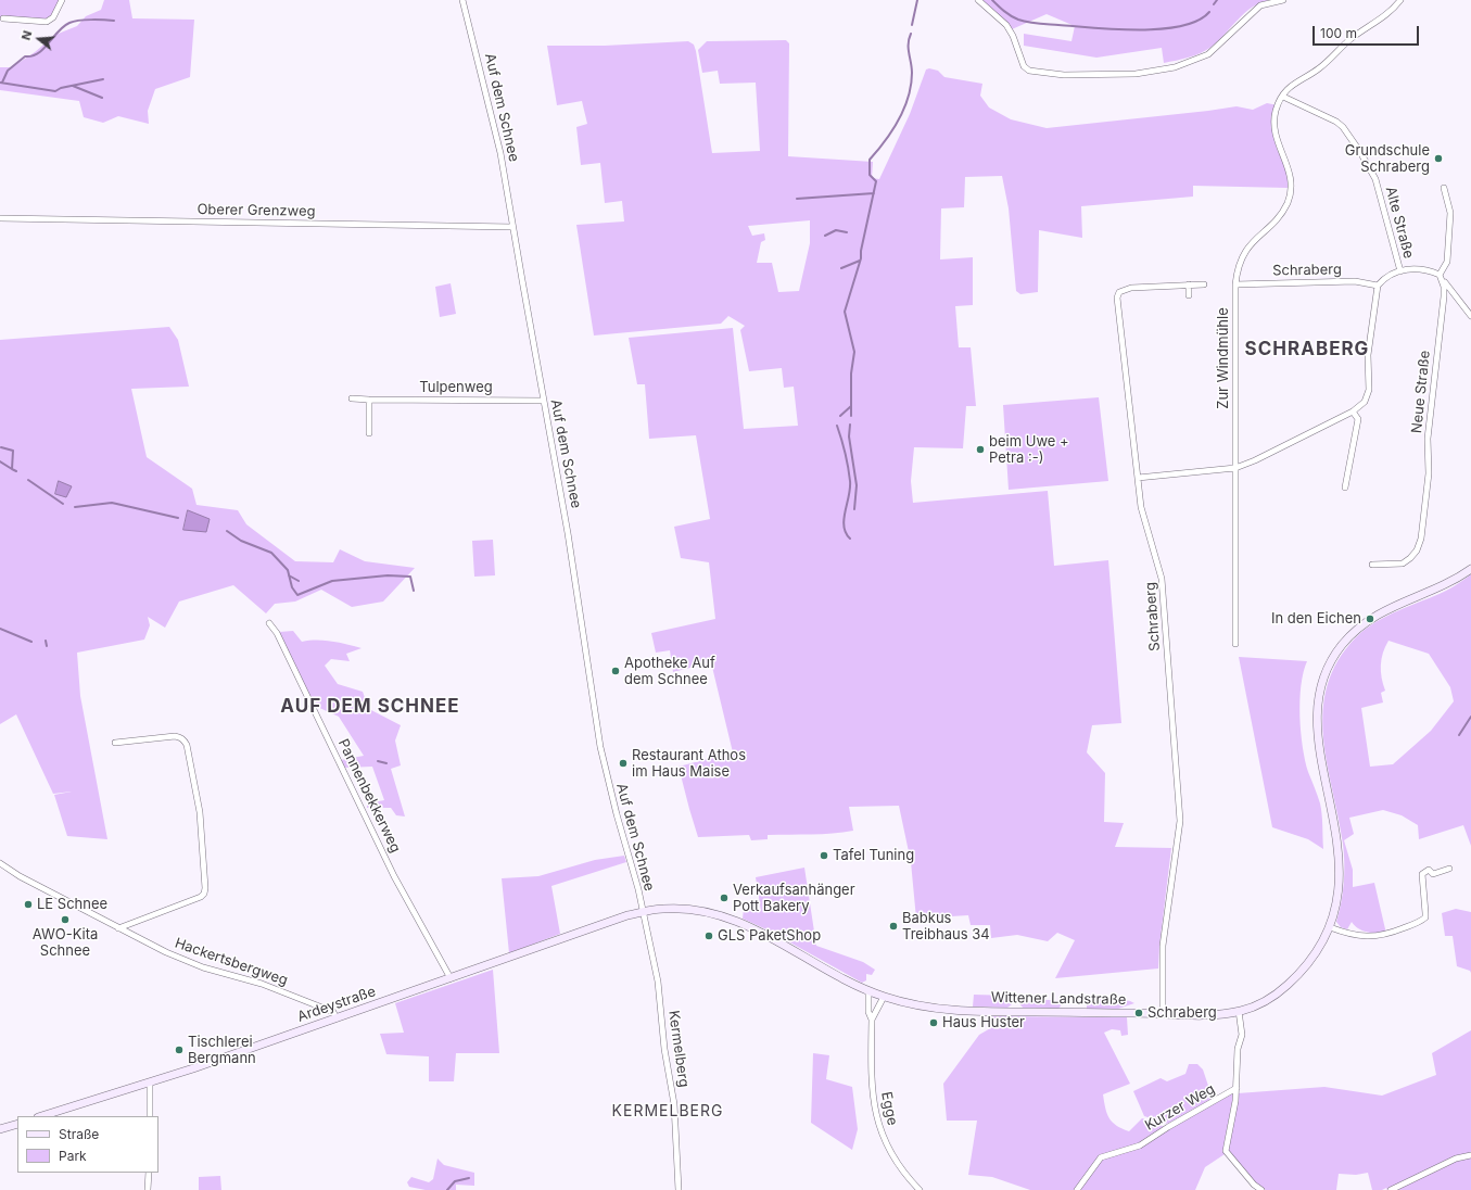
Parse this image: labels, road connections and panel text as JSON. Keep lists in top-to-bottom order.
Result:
{
  "streets": {
    "main road": ["Wittener Landstraße", "Ardeystraße"],
    "street": [
      "Auf dem Schnee",
      "Oberer Grenzweg",
      "Alte Straße",
      "Schraberg",
      "Zur Windmühle",
      "Tulpenweg",
      "Neue Straße",
      "Pannenbekkerweg",
      "Hackertsbergweg",
      "Kermelberg",
      "Kurzer Weg",
      "Egge"
    ]
  },
  "crossings": [
    ["Auf dem Schnee", "Oberer Grenzweg"],
    ["Auf dem Schnee", "Tulpenweg"],
    ["Auf dem Schnee", "Wittener Landstraße"],
    ["Auf dem Schnee", "Ardeystraße"],
    ["Auf dem Schnee", "Kermelberg"],
    ["Alte Straße", "Schraberg"],
    ["Alte Straße", "Zur Windmühle"],
    ["Schraberg", "Zur Windmühle"],
    ["Schraberg", "Wittener Landstraße"],
    ["Pannenbekkerweg", "Ardeystraße"],
    ["Hackertsbergweg", "Ardeystraße"],
    ["Wittener Landstraße", "Ardeystraße"],
    ["Wittener Landstraße", "Kermelberg"],
    ["Wittener Landstraße", "Kurzer Weg"],
    ["Wittener Landstraße", "Egge"],
    ["Ardeystraße", "Kermelberg"]
  ],
  "districts": ["SCHRABERG", "AUF DEM SCHNEE", "KERMELBERG"],
  "places": [
    "Grundschule Schraberg",
    "beim Uwe + Petra :-)",
    "In den Eichen",
    "Apotheke Auf dem Schnee",
    "Restaurant Athos im Haus Maise",
    "Tafel Tuning",
    "Verkaufsanhänger Pott Bakery",
    "LE Schnee",
    "AWO-Kita Schnee",
    "Babkus Treibhaus 34",
    "GLS PaketShop",
    "Schraberg",
    "Haus Huster",
    "Tischlerei Bergmann"
  ],
  "legend": ["Straße", "Park"],
  "scale_bar": "100 m",
  "north": "left"
}
